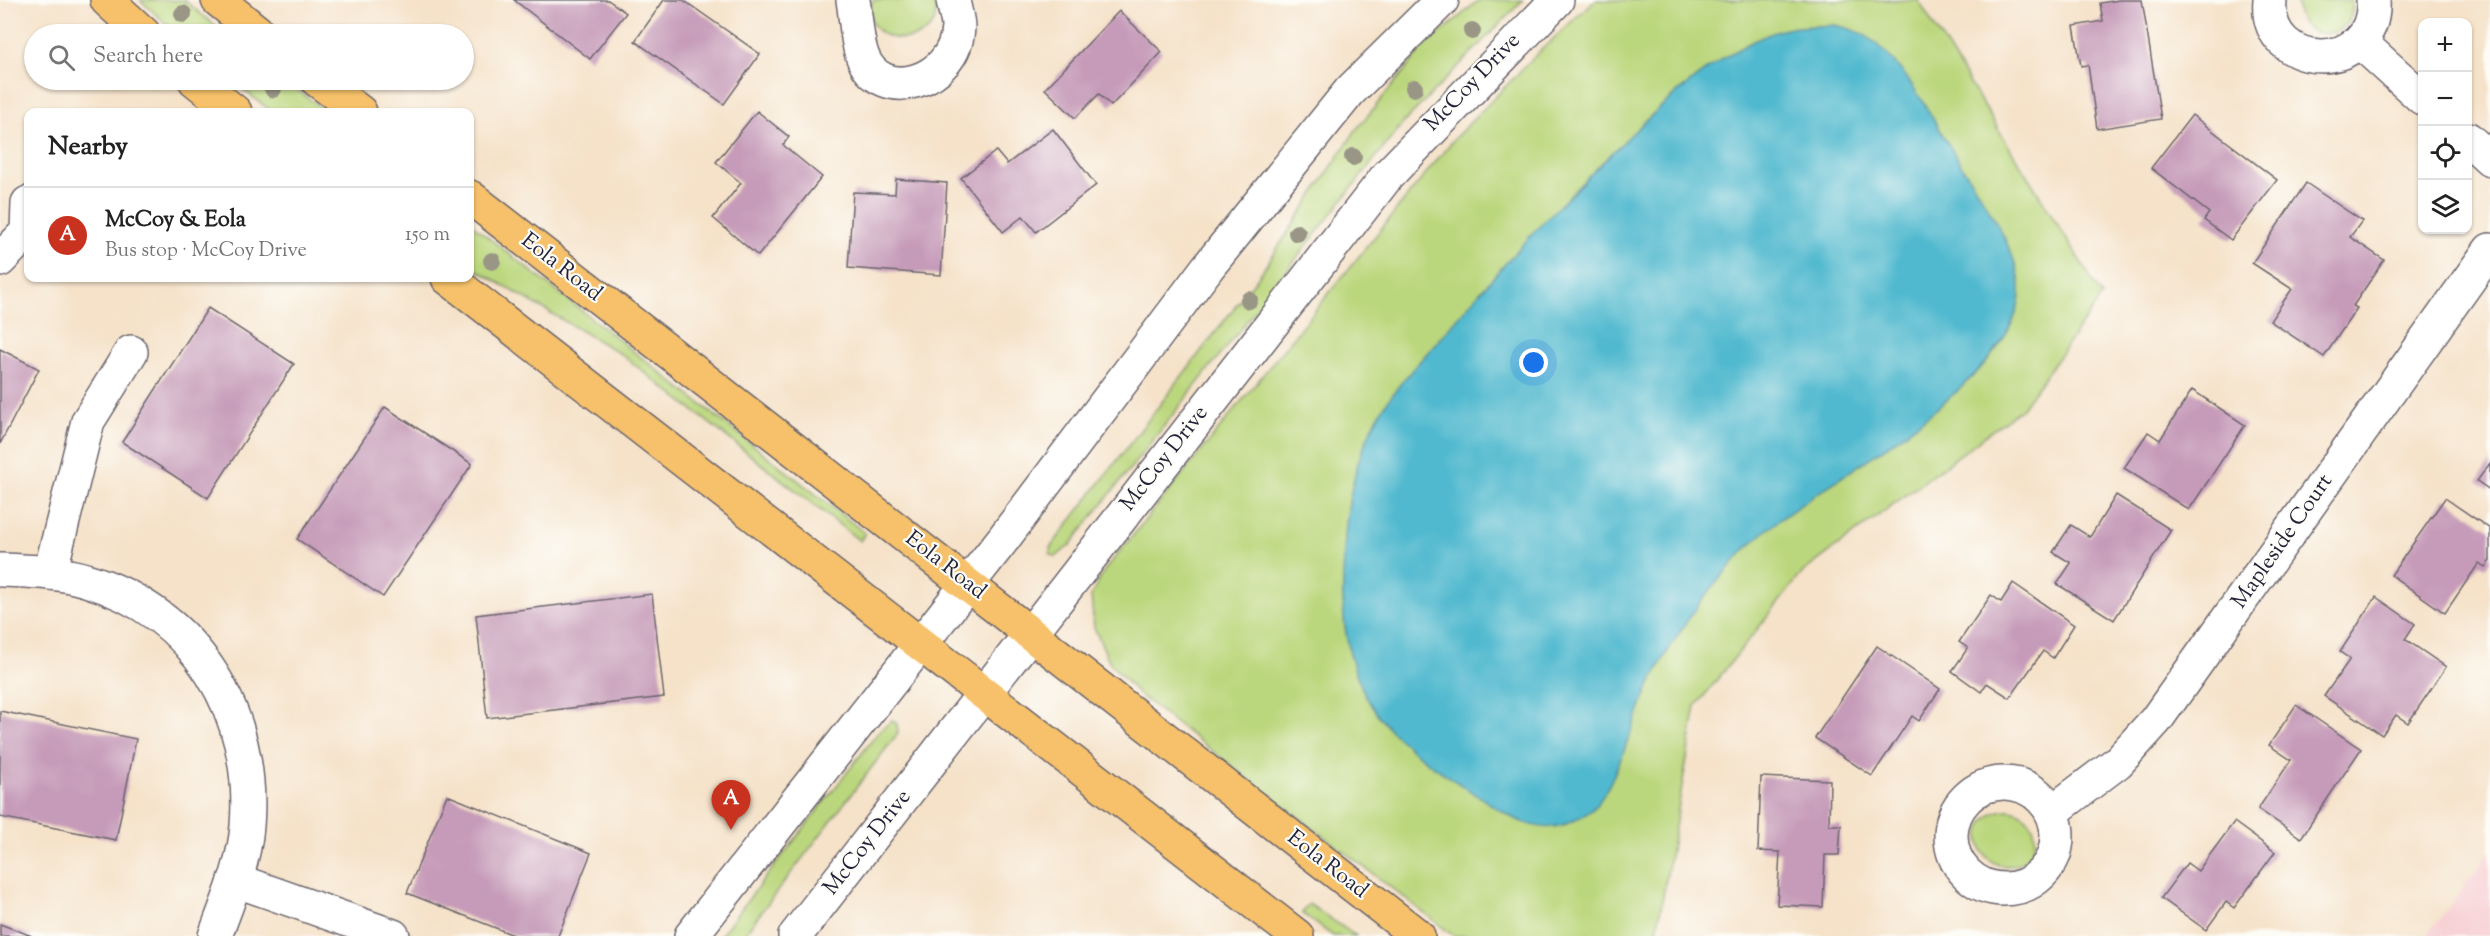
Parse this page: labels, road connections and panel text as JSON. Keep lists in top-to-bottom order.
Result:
{
  "streets": {
    "main road": ["Eola Road"],
    "street": ["McCoy Drive", "Mapleside Court"]
  },
  "crossings": [
    ["McCoy Drive", "Eola Road"]
  ],
  "page": {
    "map_buttons": ["+", "−"],
    "search": "Search here",
    "heading": "Nearby",
    "list": [
      {
        "mark": "A",
        "name": "McCoy & Eola",
        "note": "Bus stop · McCoy Drive",
        "value": "150 m"
      }
    ],
    "pins": "A"
  }
}
